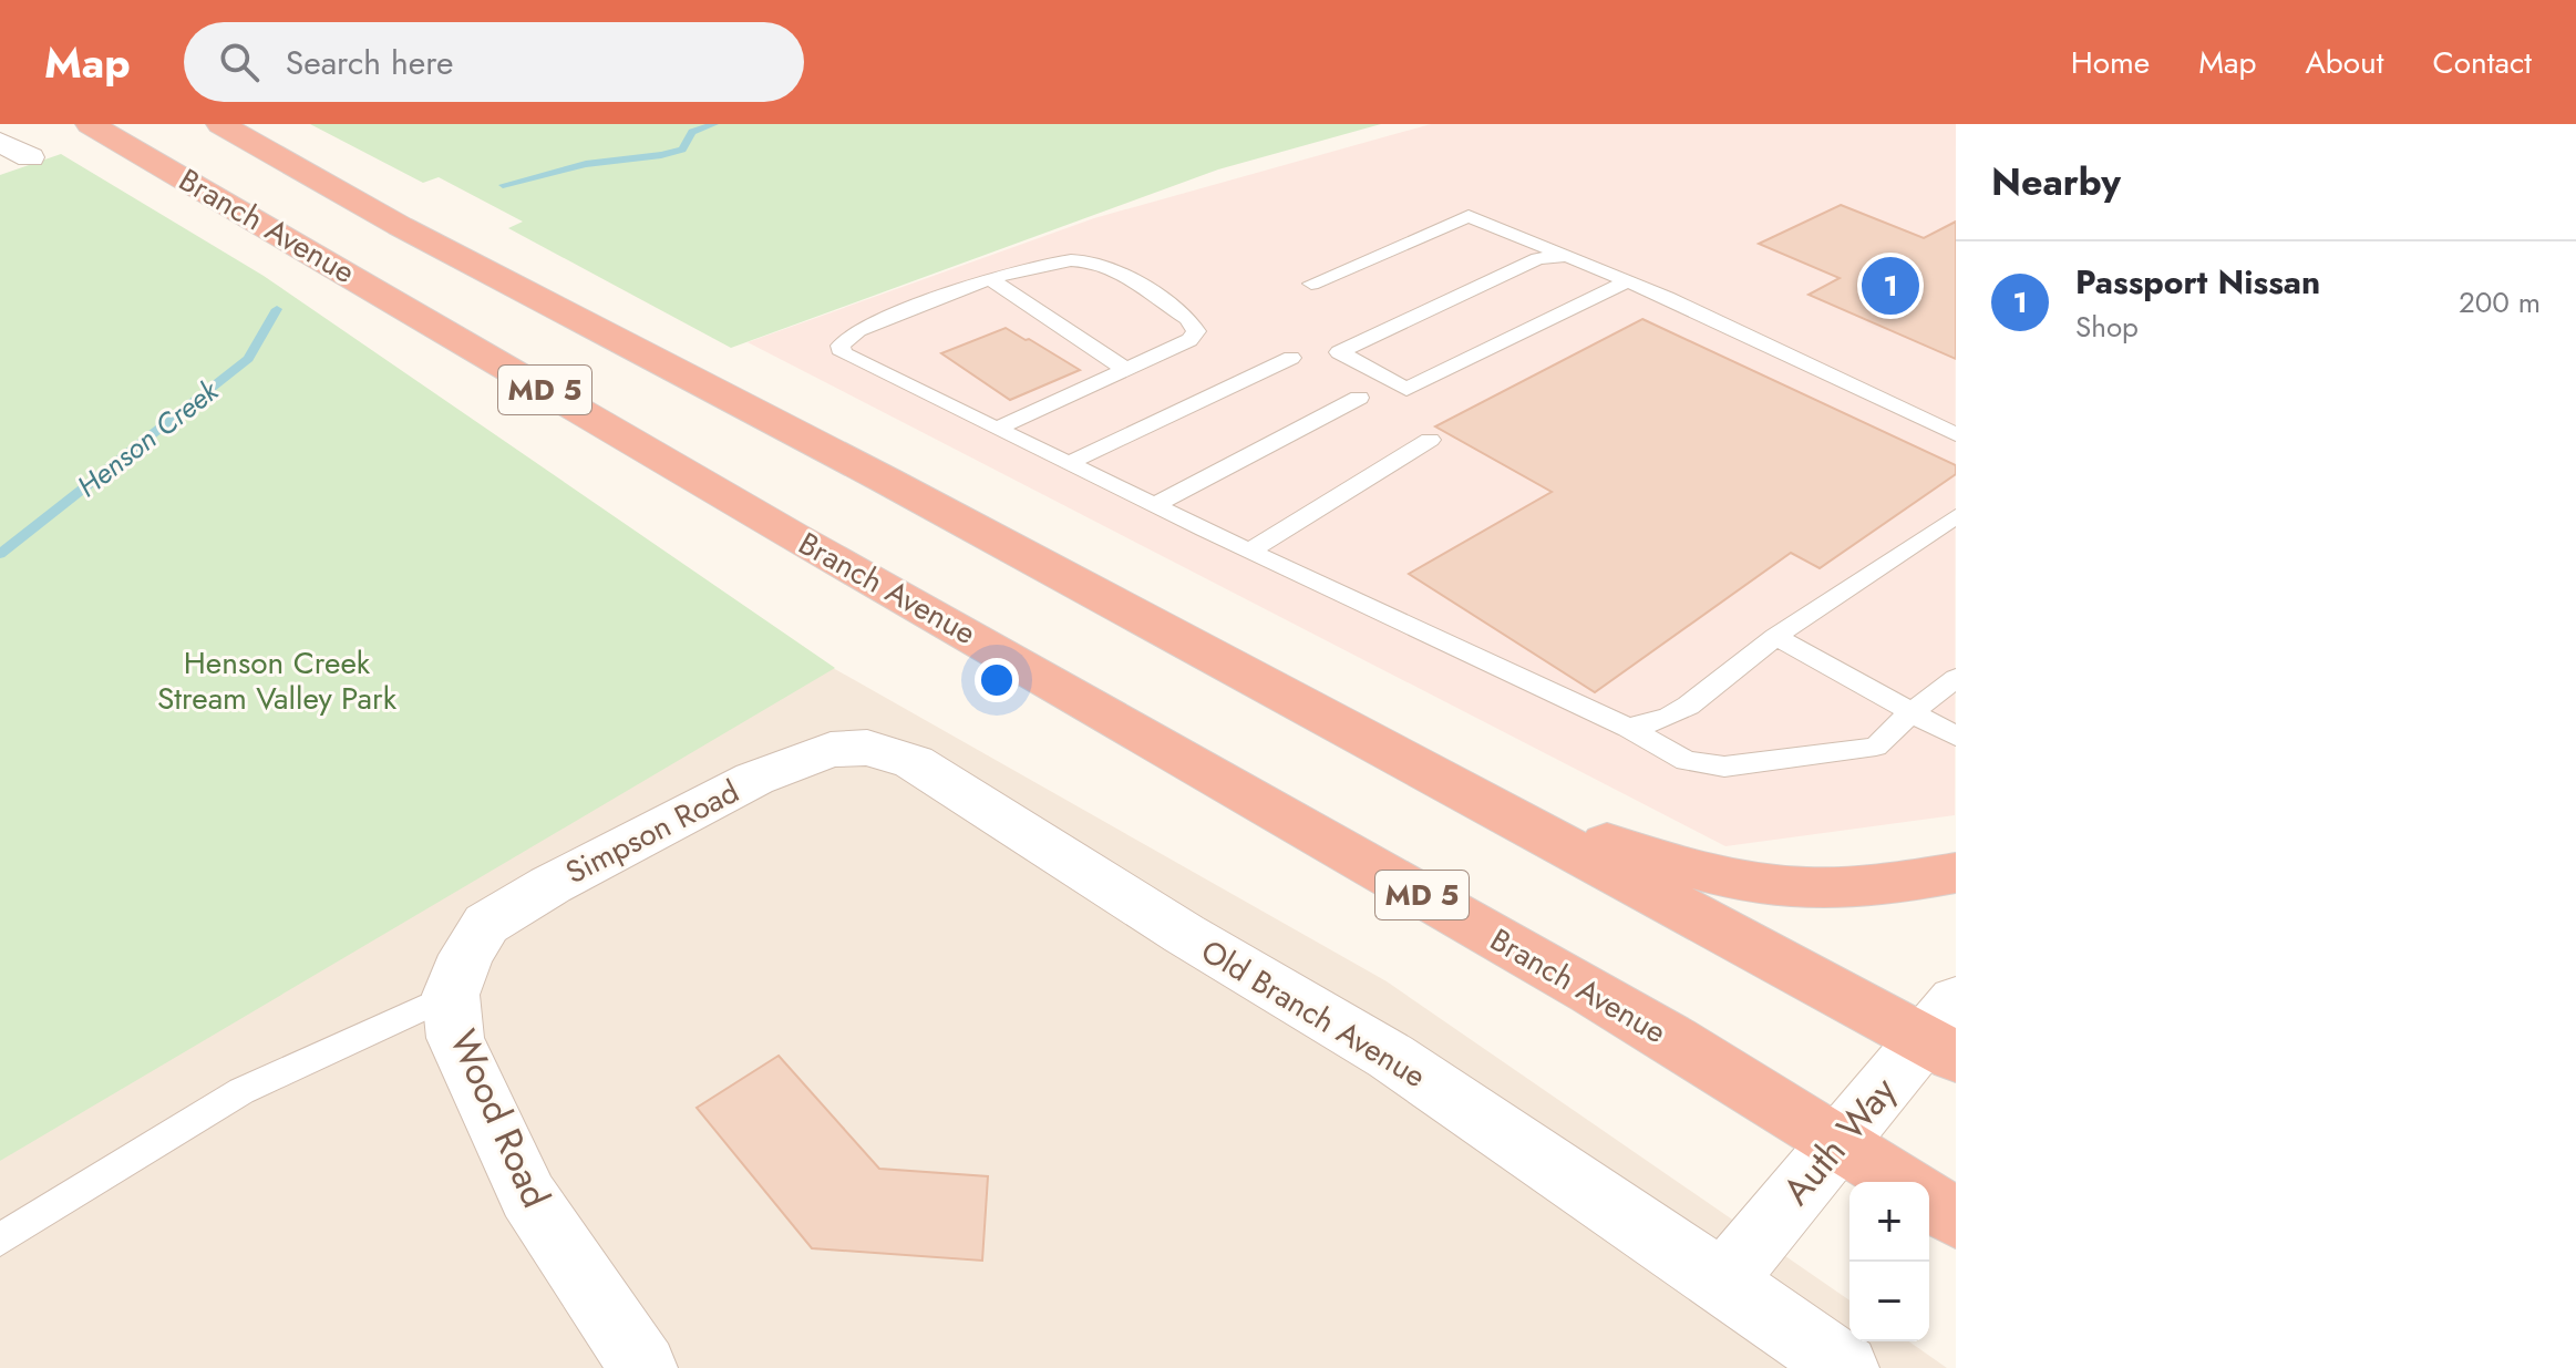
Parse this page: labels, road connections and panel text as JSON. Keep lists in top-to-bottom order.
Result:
{
  "streets": {
    "highway": ["Branch Avenue", "MD 5"],
    "street": [
      "Simpson Road",
      "Old Branch Avenue",
      "Wood Road",
      "Auth Way"
    ]
  },
  "crossings": [
    ["Branch Avenue", "Auth Way"],
    ["MD 5", "Auth Way"],
    ["Simpson Road", "Old Branch Avenue"],
    ["Simpson Road", "Wood Road"],
    ["Old Branch Avenue", "Auth Way"]
  ],
  "water": ["Henson Creek"],
  "parks": ["Henson Creek Stream Valley Park"],
  "page": {
    "header": "Map",
    "search": "Search here",
    "nav": [
      "Home",
      "Map",
      "About",
      "Contact"
    ],
    "heading": "Nearby",
    "list": [
      {
        "mark": "1",
        "name": "Passport Nissan",
        "note": "Shop",
        "value": "200 m"
      }
    ],
    "pins": "1",
    "map_buttons": ["+", "−"]
  }
}
